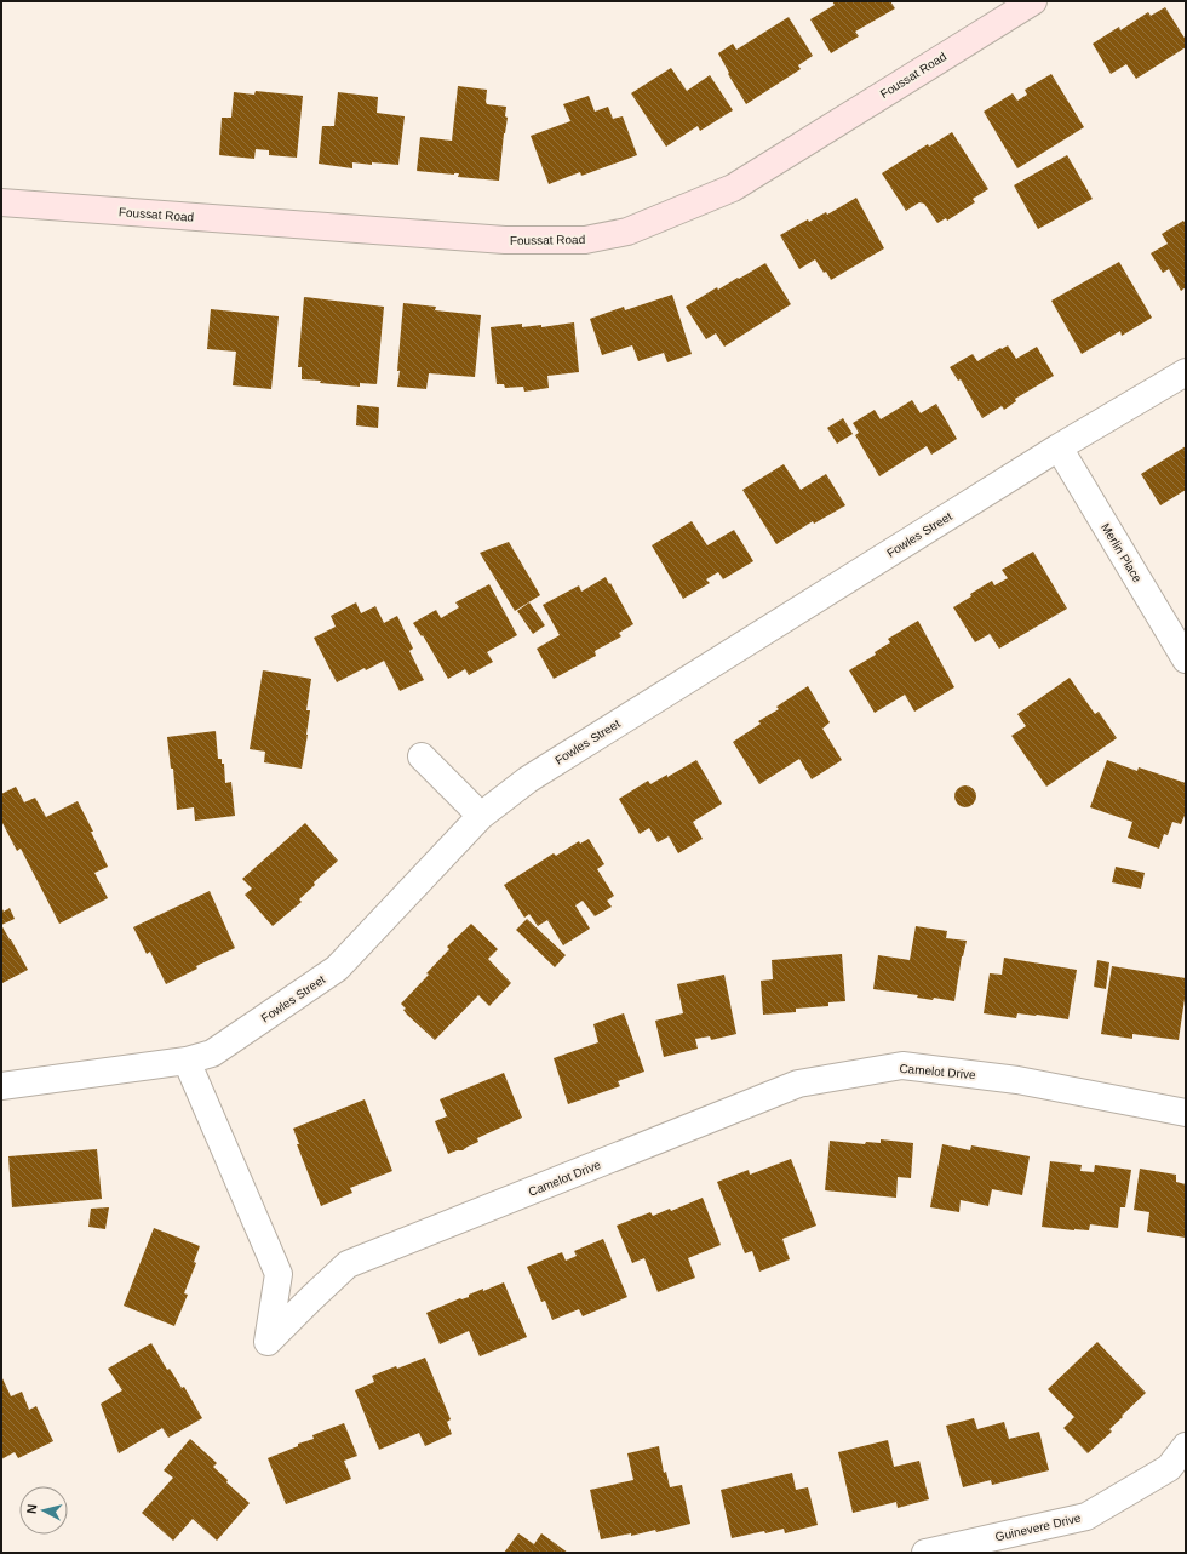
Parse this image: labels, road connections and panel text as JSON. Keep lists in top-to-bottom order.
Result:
{
  "streets": {
    "main road": ["Foussat Road"],
    "street": [
      "Fowles Street",
      "Merlin Place",
      "Camelot Drive",
      "Guinevere Drive"
    ]
  },
  "crossings": [
    ["Fowles Street", "Merlin Place"],
    ["Fowles Street", "Camelot Drive"]
  ],
  "north": "left"
}
